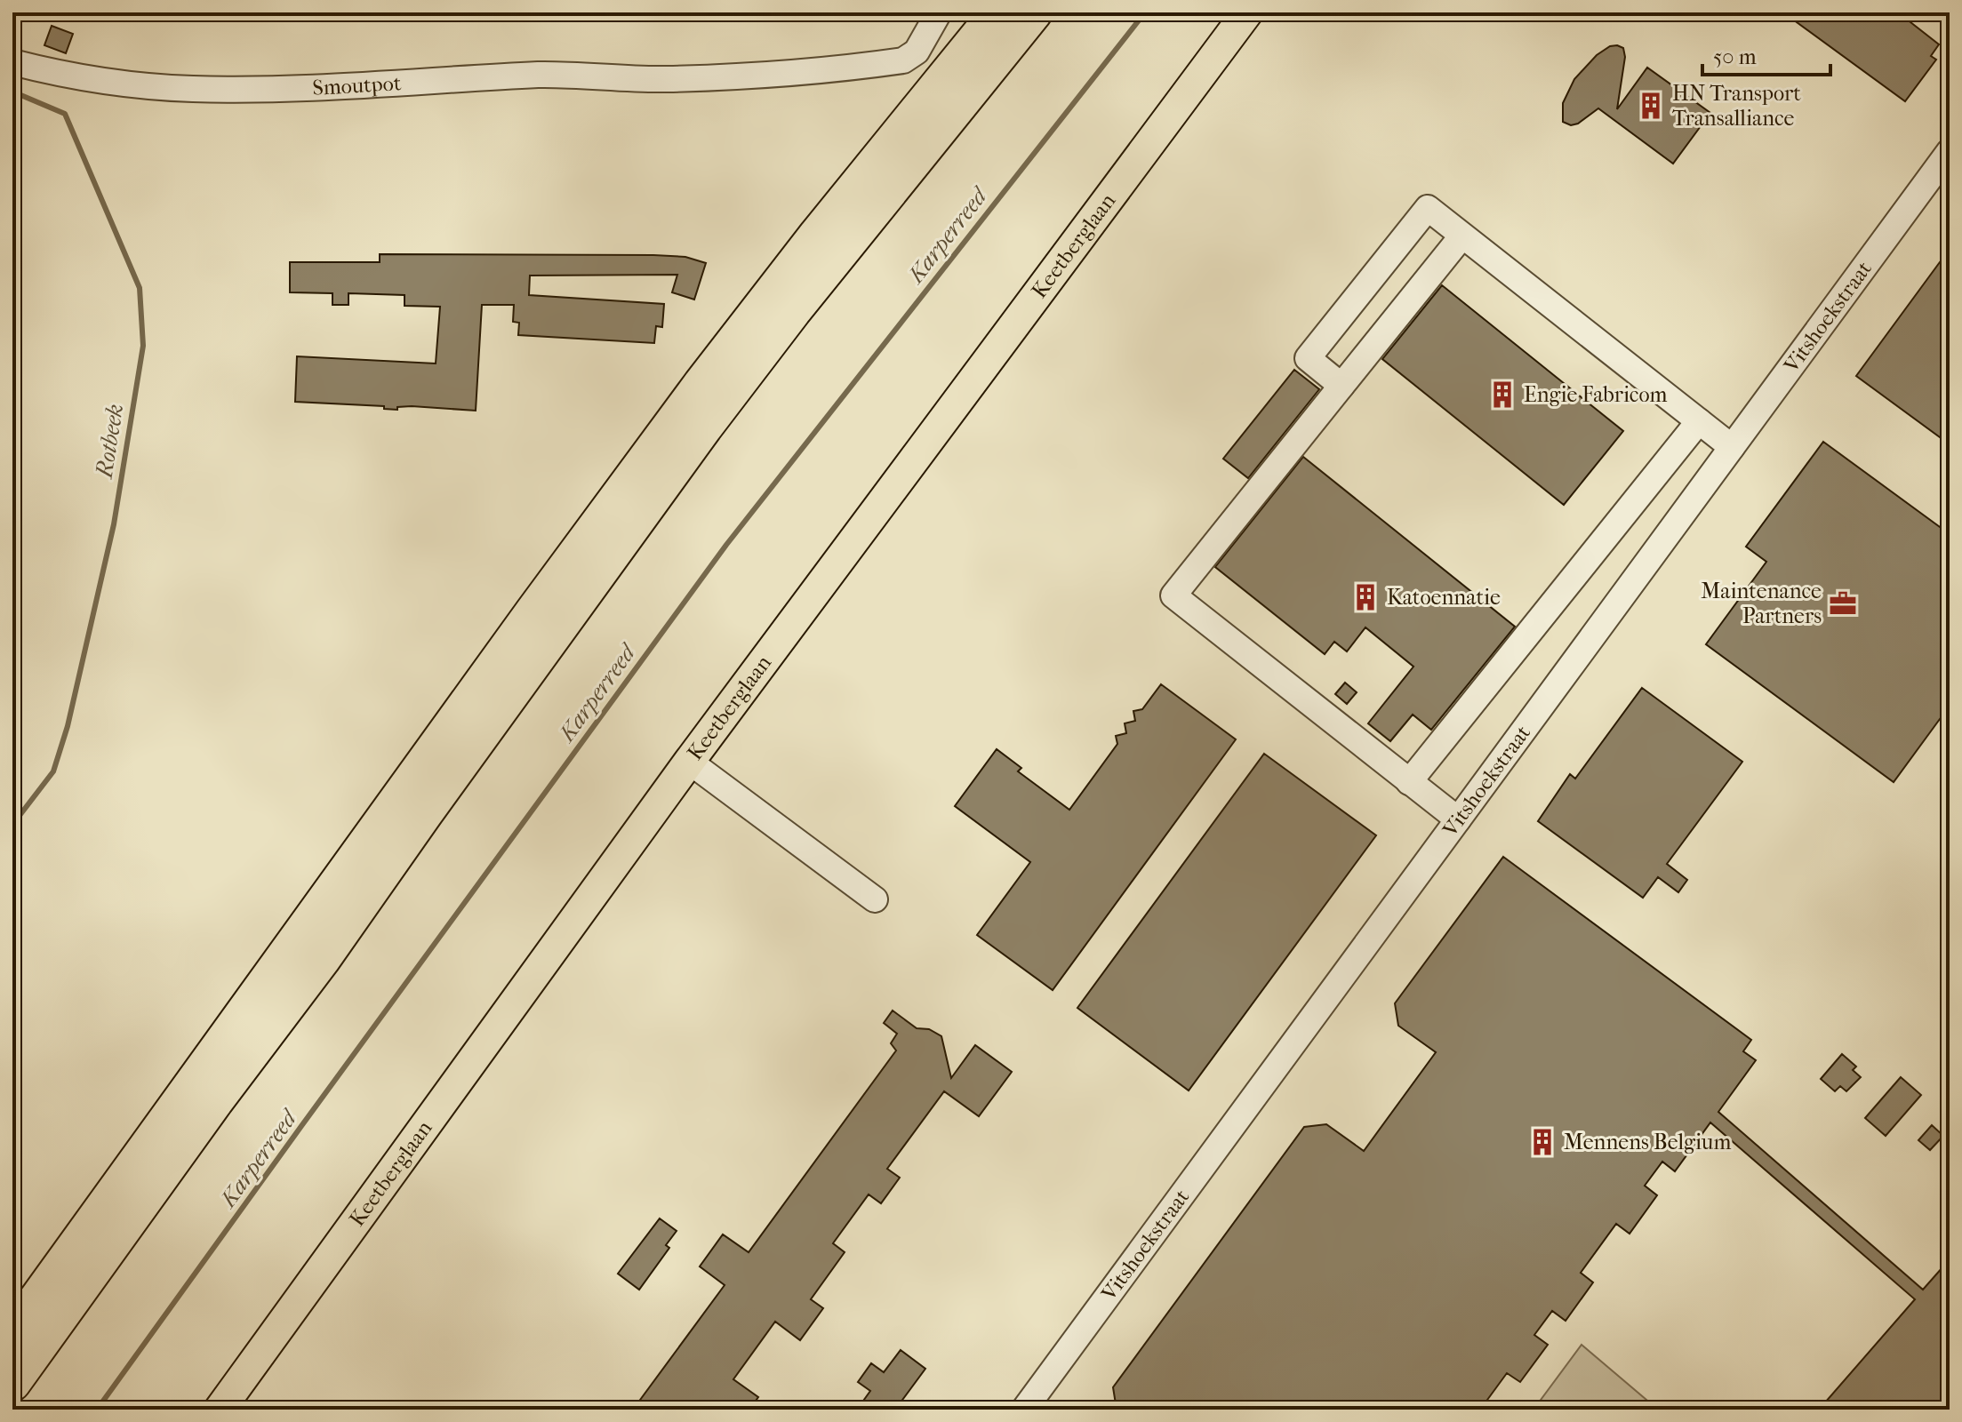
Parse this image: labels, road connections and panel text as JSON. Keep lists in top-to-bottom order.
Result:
{
  "streets": {
    "main road": ["Keetberglaan"],
    "street": ["Smoutpot", "Vitshoekstraat"]
  },
  "water": ["Karperreed", "Rotbeek"],
  "places": {
    "building": [
      "HN Transport Transalliance",
      "Engie Fabricom",
      "Katoennatie",
      "Mennens Belgium"
    ],
    "office": ["Maintenance Partners"]
  },
  "scale_bar": "50 m"
}
